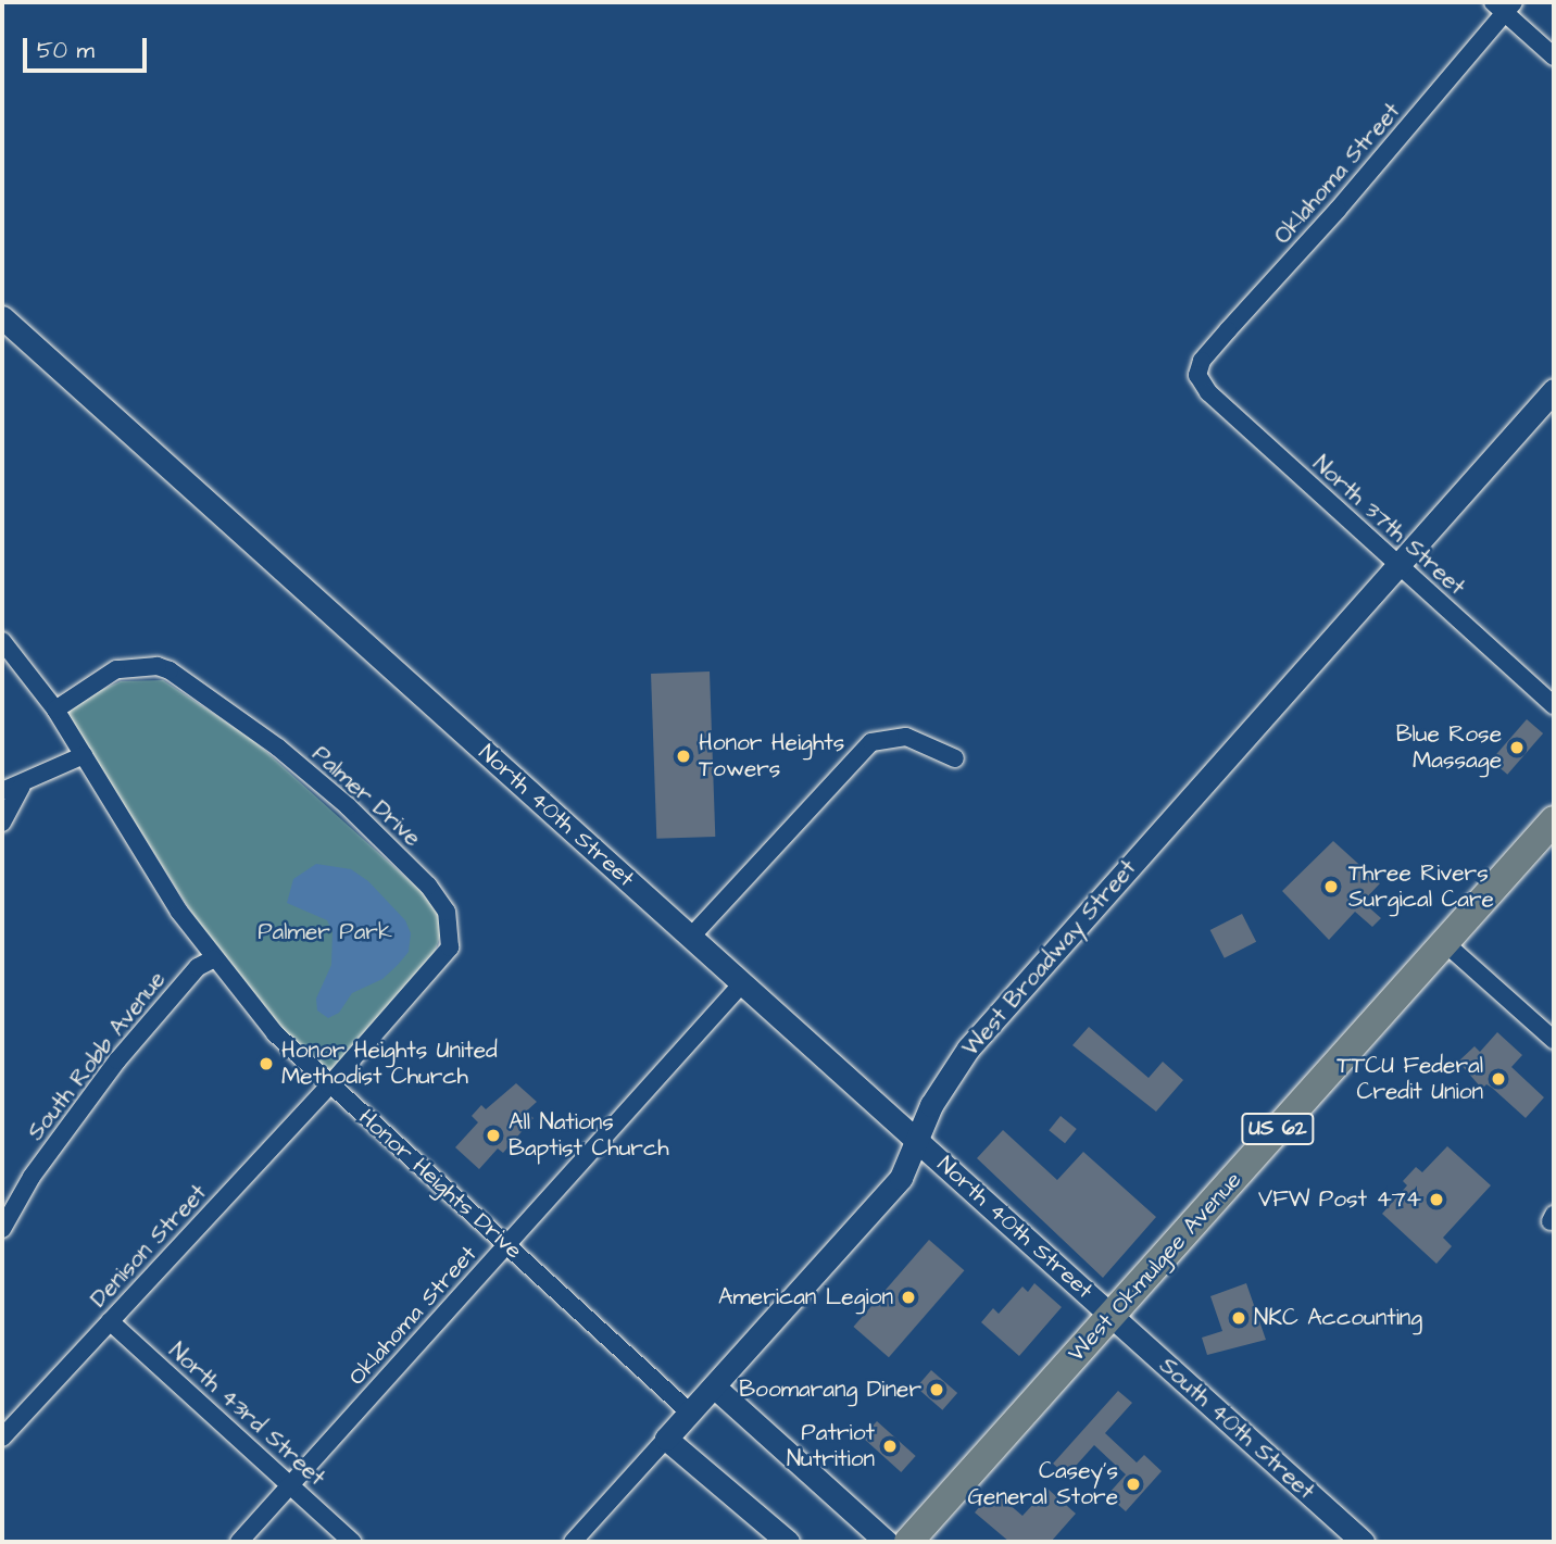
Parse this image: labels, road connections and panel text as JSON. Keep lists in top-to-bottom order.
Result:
{
  "streets": {
    "main road": ["US 62", "West Okmulgee Avenue"],
    "street": [
      "Oklahoma Street",
      "North 37th Street",
      "Palmer Drive",
      "North 40th Street",
      "West Broadway Street",
      "South Robb Avenue",
      "Honor Heights Drive",
      "Denison Street",
      "North 43rd Street",
      "South 40th Street"
    ]
  },
  "crossings": [
    ["Oklahoma Street", "North 37th Street"],
    ["Oklahoma Street", "North 40th Street"],
    ["Oklahoma Street", "Honor Heights Drive"],
    ["Oklahoma Street", "North 43rd Street"],
    ["North 37th Street", "West Broadway Street"],
    ["Palmer Drive", "Honor Heights Drive"],
    ["Palmer Drive", "Denison Street"],
    ["North 40th Street", "West Broadway Street"],
    ["North 40th Street", "West Okmulgee Avenue"],
    ["North 40th Street", "South 40th Street"],
    ["West Broadway Street", "Honor Heights Drive"],
    ["South Robb Avenue", "Honor Heights Drive"],
    ["Honor Heights Drive", "Denison Street"],
    ["Denison Street", "North 43rd Street"],
    ["West Okmulgee Avenue", "South 40th Street"]
  ],
  "parks": ["Palmer Park"],
  "places": [
    "Blue Rose Massage",
    "Honor Heights Towers",
    "Three Rivers Surgical Care",
    "Honor Heights United Methodist Church",
    "TTCU Federal Credit Union",
    "All Nations Baptist Church",
    "VFW Post 474",
    "American Legion",
    "NKC Accounting",
    "Boomarang Diner",
    "Patriot Nutrition",
    "Casey's General Store"
  ],
  "scale_bar": "50 m"
}
